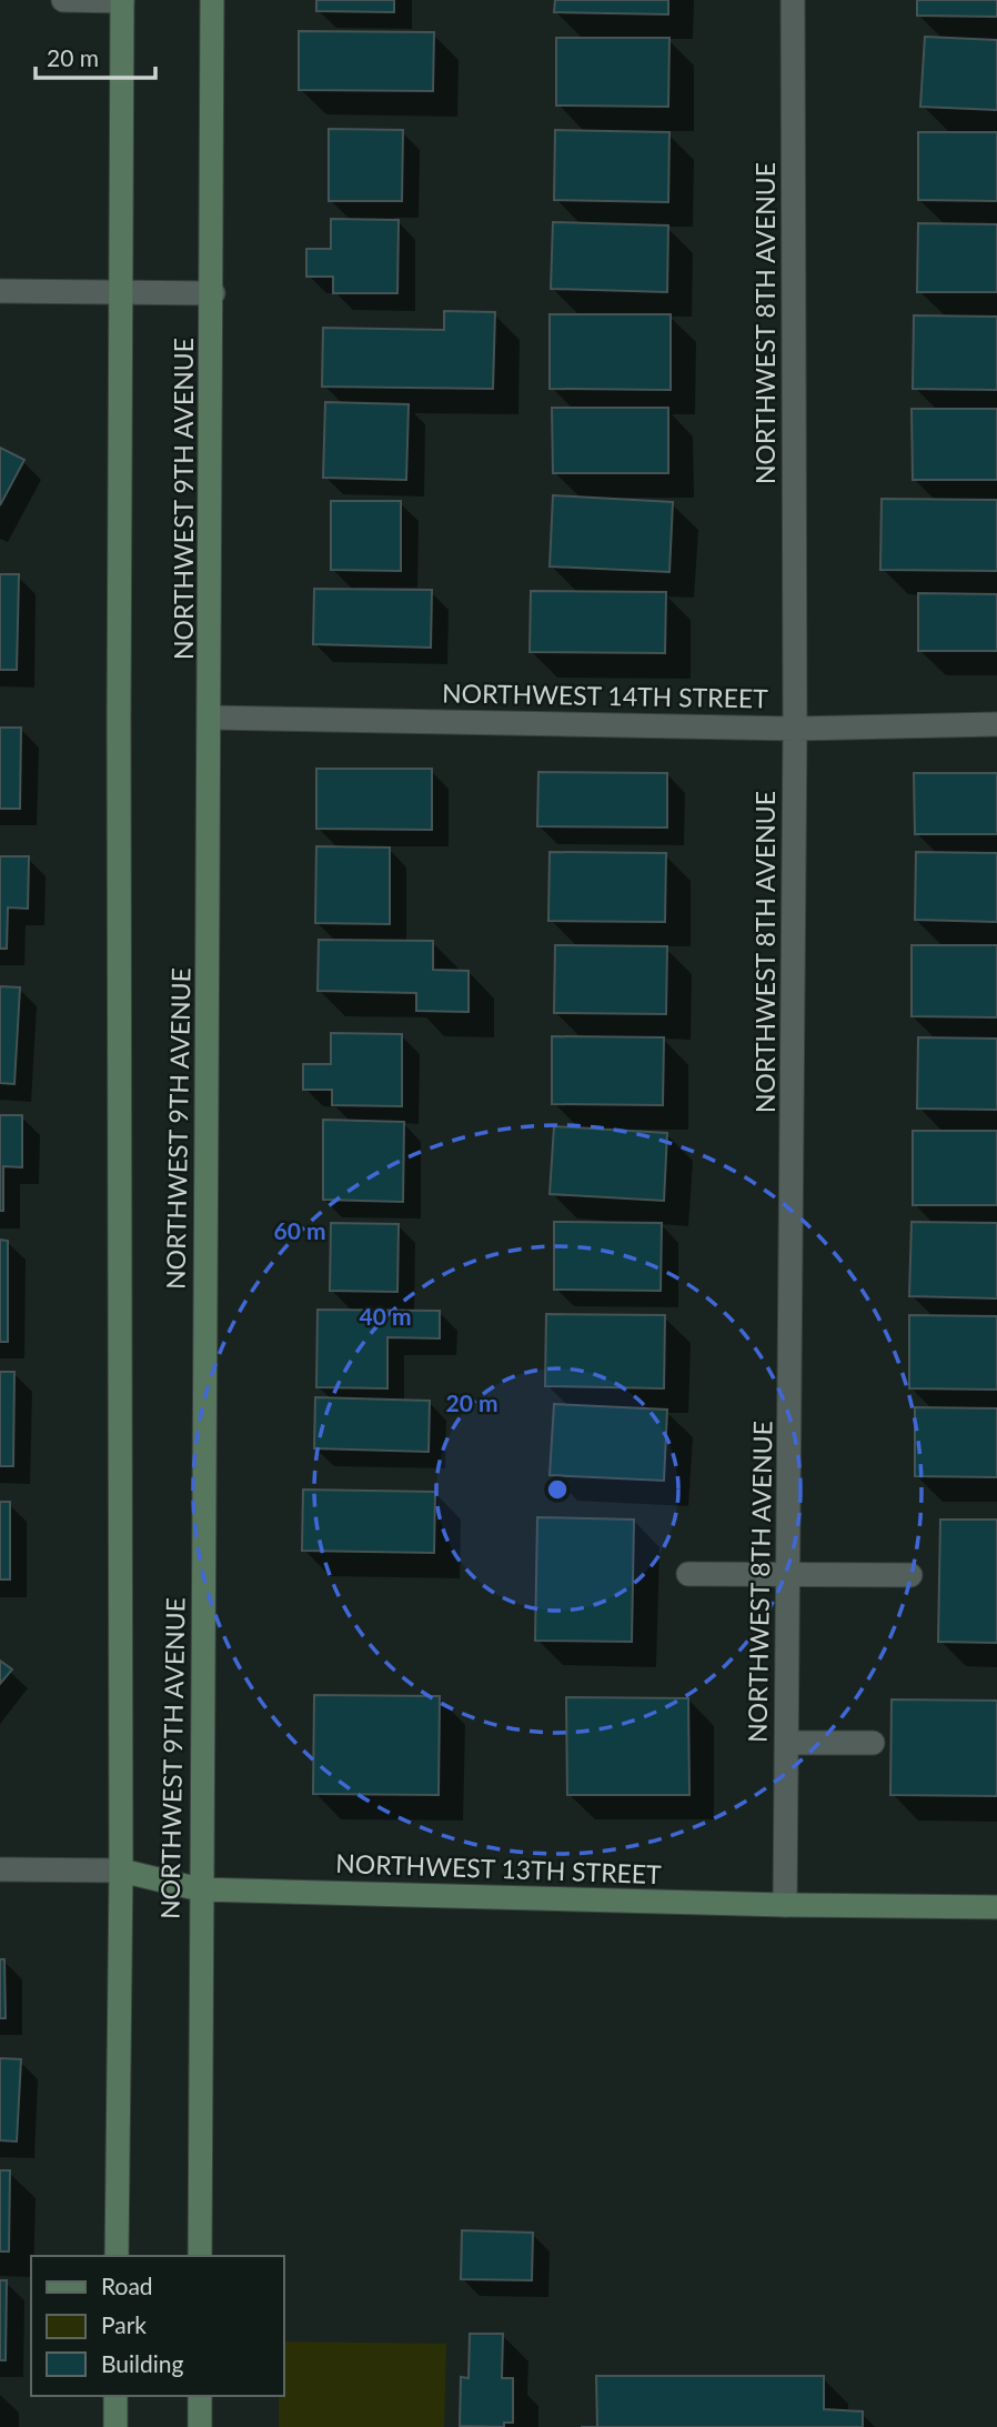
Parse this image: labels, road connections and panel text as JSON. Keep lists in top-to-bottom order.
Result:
{
  "streets": {
    "main road": ["NORTHWEST 9TH AVENUE", "NORTHWEST 13TH STREET"],
    "street": ["NORTHWEST 8TH AVENUE", "NORTHWEST 14TH STREET"]
  },
  "crossings": [
    ["NORTHWEST 8TH AVENUE", "NORTHWEST 14TH STREET"],
    ["NORTHWEST 8TH AVENUE", "NORTHWEST 13TH STREET"],
    ["NORTHWEST 9TH AVENUE", "NORTHWEST 14TH STREET"],
    ["NORTHWEST 9TH AVENUE", "NORTHWEST 13TH STREET"]
  ],
  "legend": ["Road", "Park", "Building"],
  "scale_bar": "20 m",
  "rings": ["60 m", "40 m", "20 m"]
}
